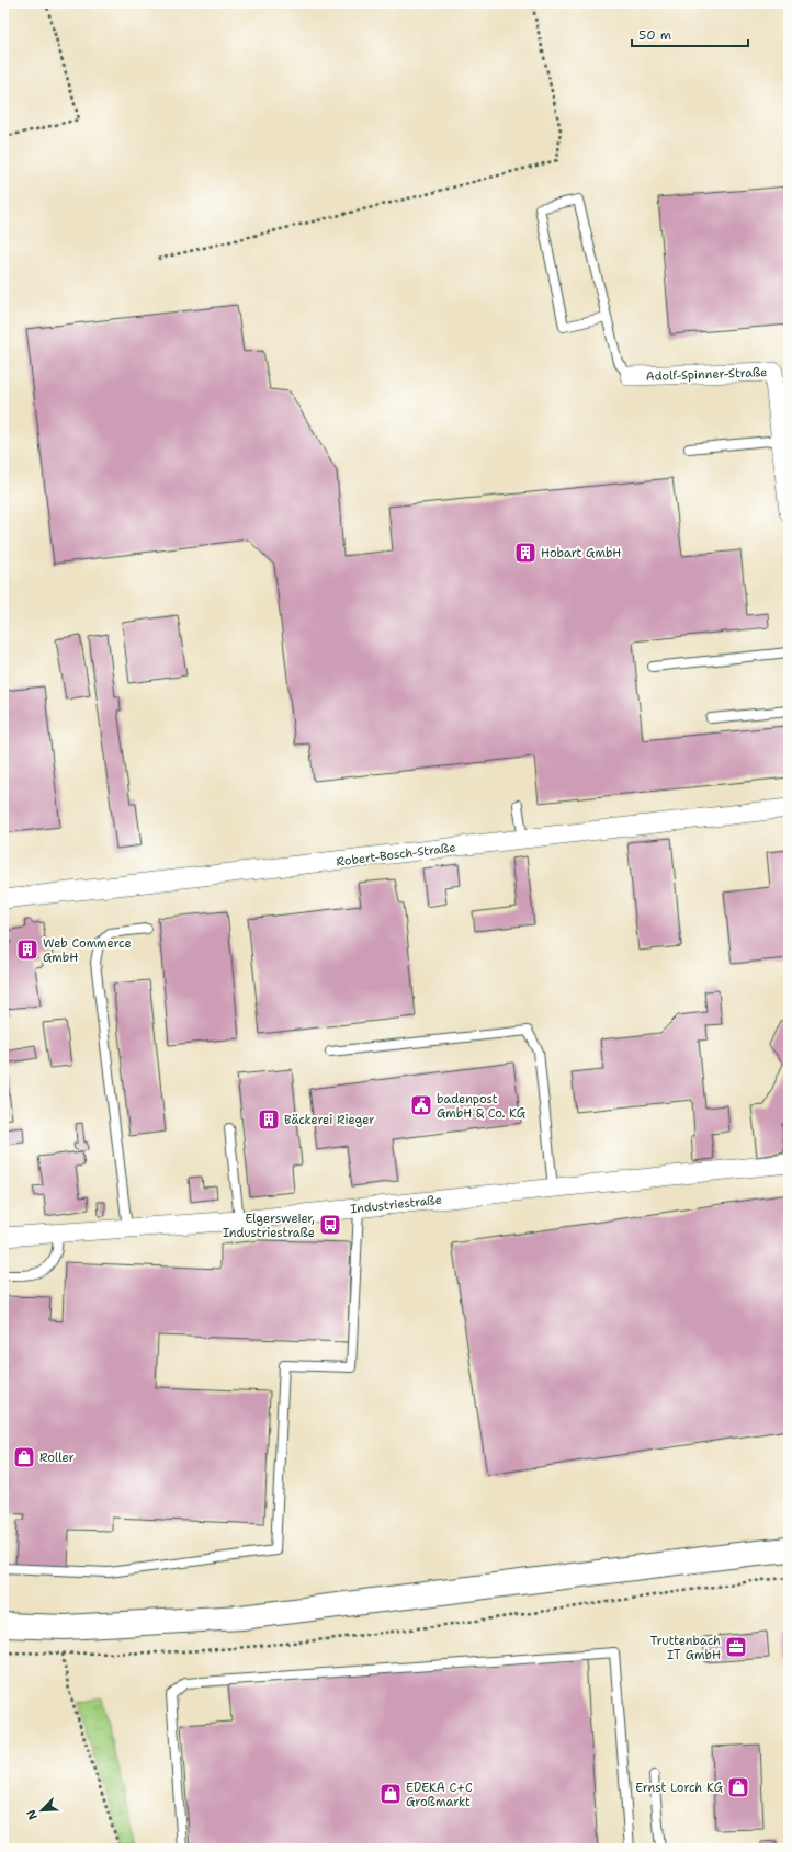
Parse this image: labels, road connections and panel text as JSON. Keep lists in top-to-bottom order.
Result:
{
  "streets": {
    "street": ["Adolf-Spinner-Straße", "Robert-Bosch-Straße", "Industriestraße"]
  },
  "places": {
    "building": ["Hobart GmbH", "Web Commerce GmbH", "Bäckerei Rieger"],
    "public building": ["badenpost GmbH & Co. KG"],
    "bus stop": ["Elgersweier, Industriestraße"],
    "shop": ["Roller", "Ernst Lorch KG", "EDEKA C+C Großmarkt"],
    "office": ["Truttenbach IT GmbH"]
  },
  "scale_bar": "50 m",
  "north": "bottom left"
}
